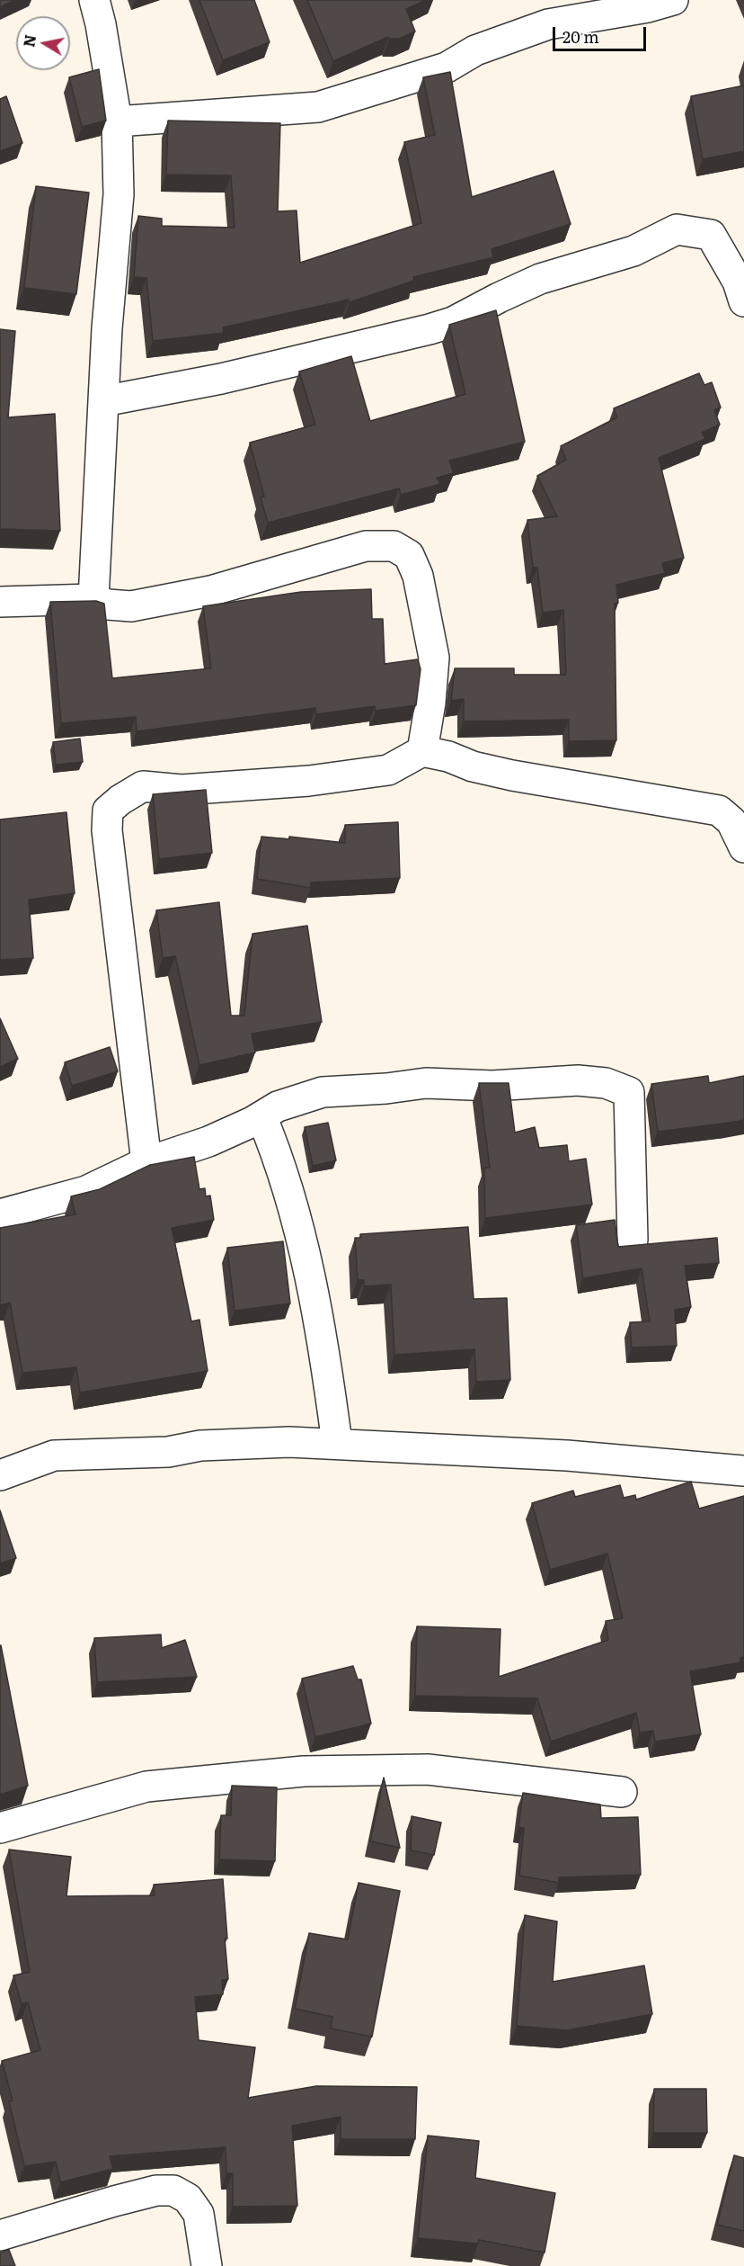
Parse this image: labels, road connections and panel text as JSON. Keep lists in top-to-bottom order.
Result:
{
  "scale_bar": "20 m",
  "north": "left"
}
